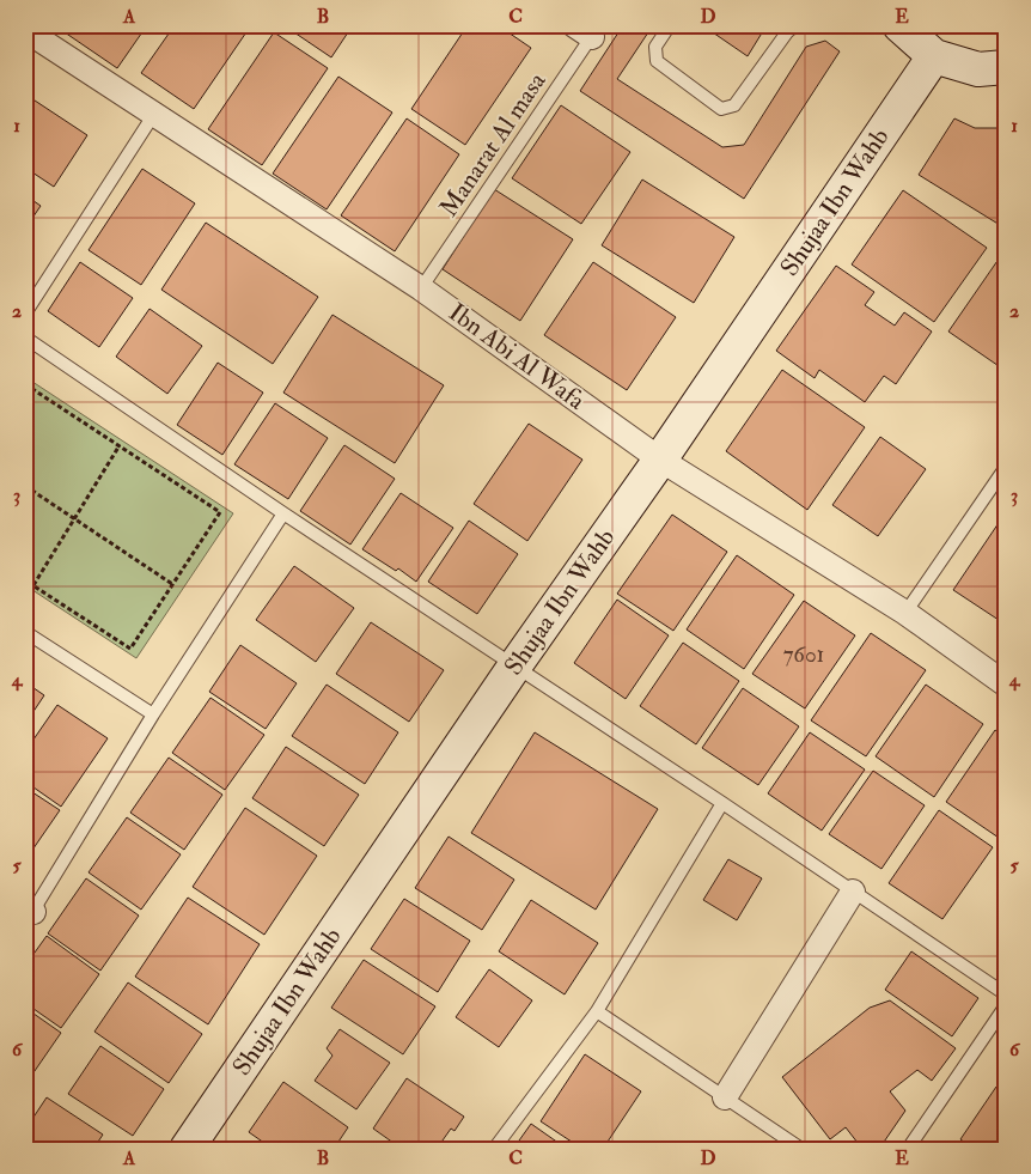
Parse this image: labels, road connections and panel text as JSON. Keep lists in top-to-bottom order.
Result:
{
  "streets": {
    "street": ["Shujaa Ibn Wahb", "Ibn Abi Al Wafa"],
    "lane": ["Manarat Al masa"]
  },
  "crossings": [
    ["Manarat Al masa", "Ibn Abi Al Wafa"],
    ["Shujaa Ibn Wahb", "Ibn Abi Al Wafa"]
  ],
  "house_numbers": ["7601"],
  "grid": {
    "columns": [
      "A",
      "B",
      "C",
      "D",
      "E"
    ],
    "rows": [
      "1",
      "2",
      "3",
      "4",
      "5",
      "6"
    ]
  }
}
